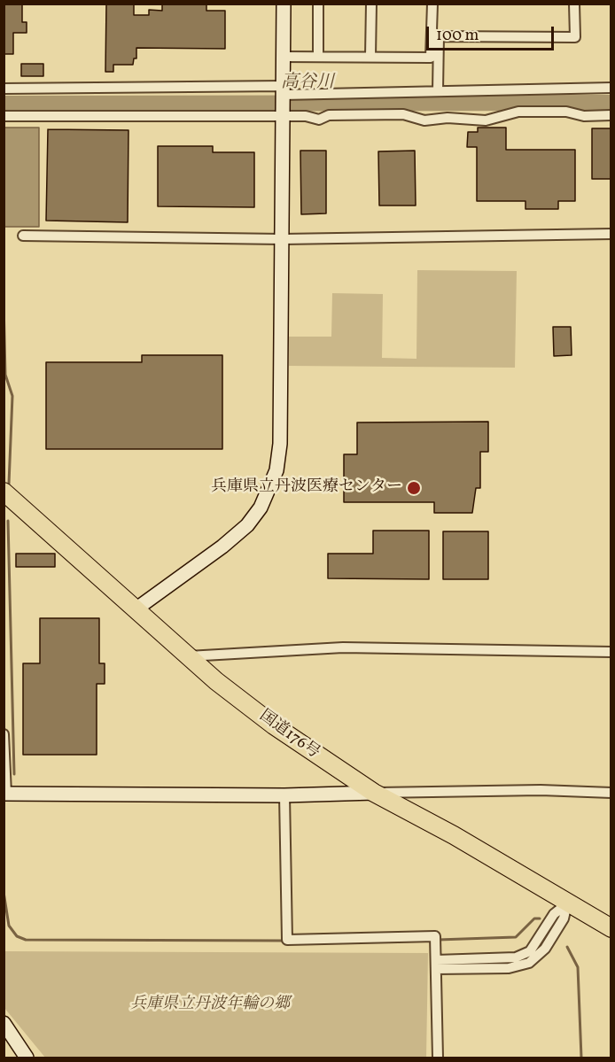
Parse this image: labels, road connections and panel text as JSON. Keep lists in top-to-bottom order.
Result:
{
  "streets": {
    "highway": ["国道176号"]
  },
  "water": ["高谷川"],
  "parks": ["兵庫県立丹波年輪の郷"],
  "places": ["兵庫県立丹波医療センター"],
  "scale_bar": "100 m"
}
